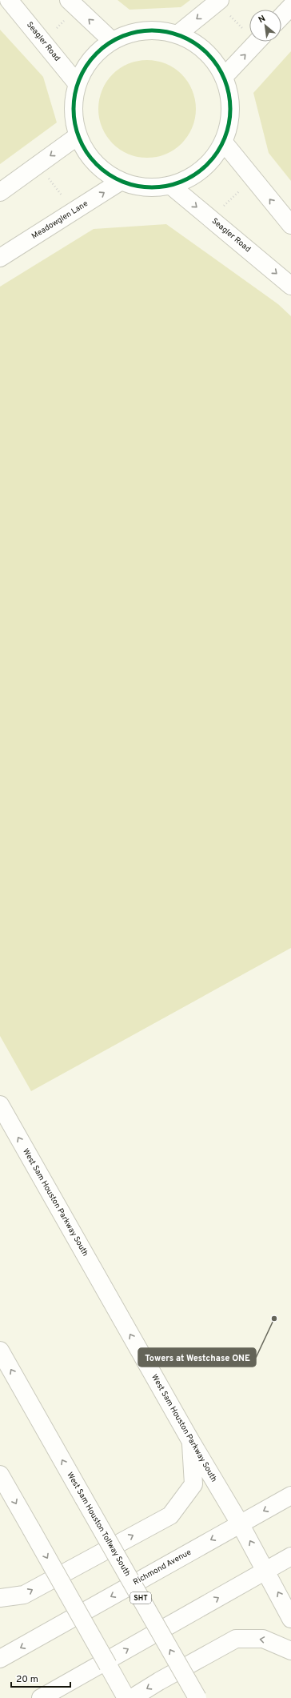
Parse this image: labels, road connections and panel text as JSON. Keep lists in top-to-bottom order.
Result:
{
  "streets": {
    "main road": [
      "Seagler Road",
      "Meadowglen Lane",
      "West Sam Houston Parkway South",
      "West Sam Houston Tollway South",
      "Richmond Avenue",
      "SHT"
    ]
  },
  "crossings": [
    ["West Sam Houston Parkway South", "Richmond Avenue"]
  ],
  "one_way": ["West Sam Houston Parkway South"],
  "places": ["Towers at Westchase ONE"],
  "scale_bar": "20 m",
  "north": "top left"
}
